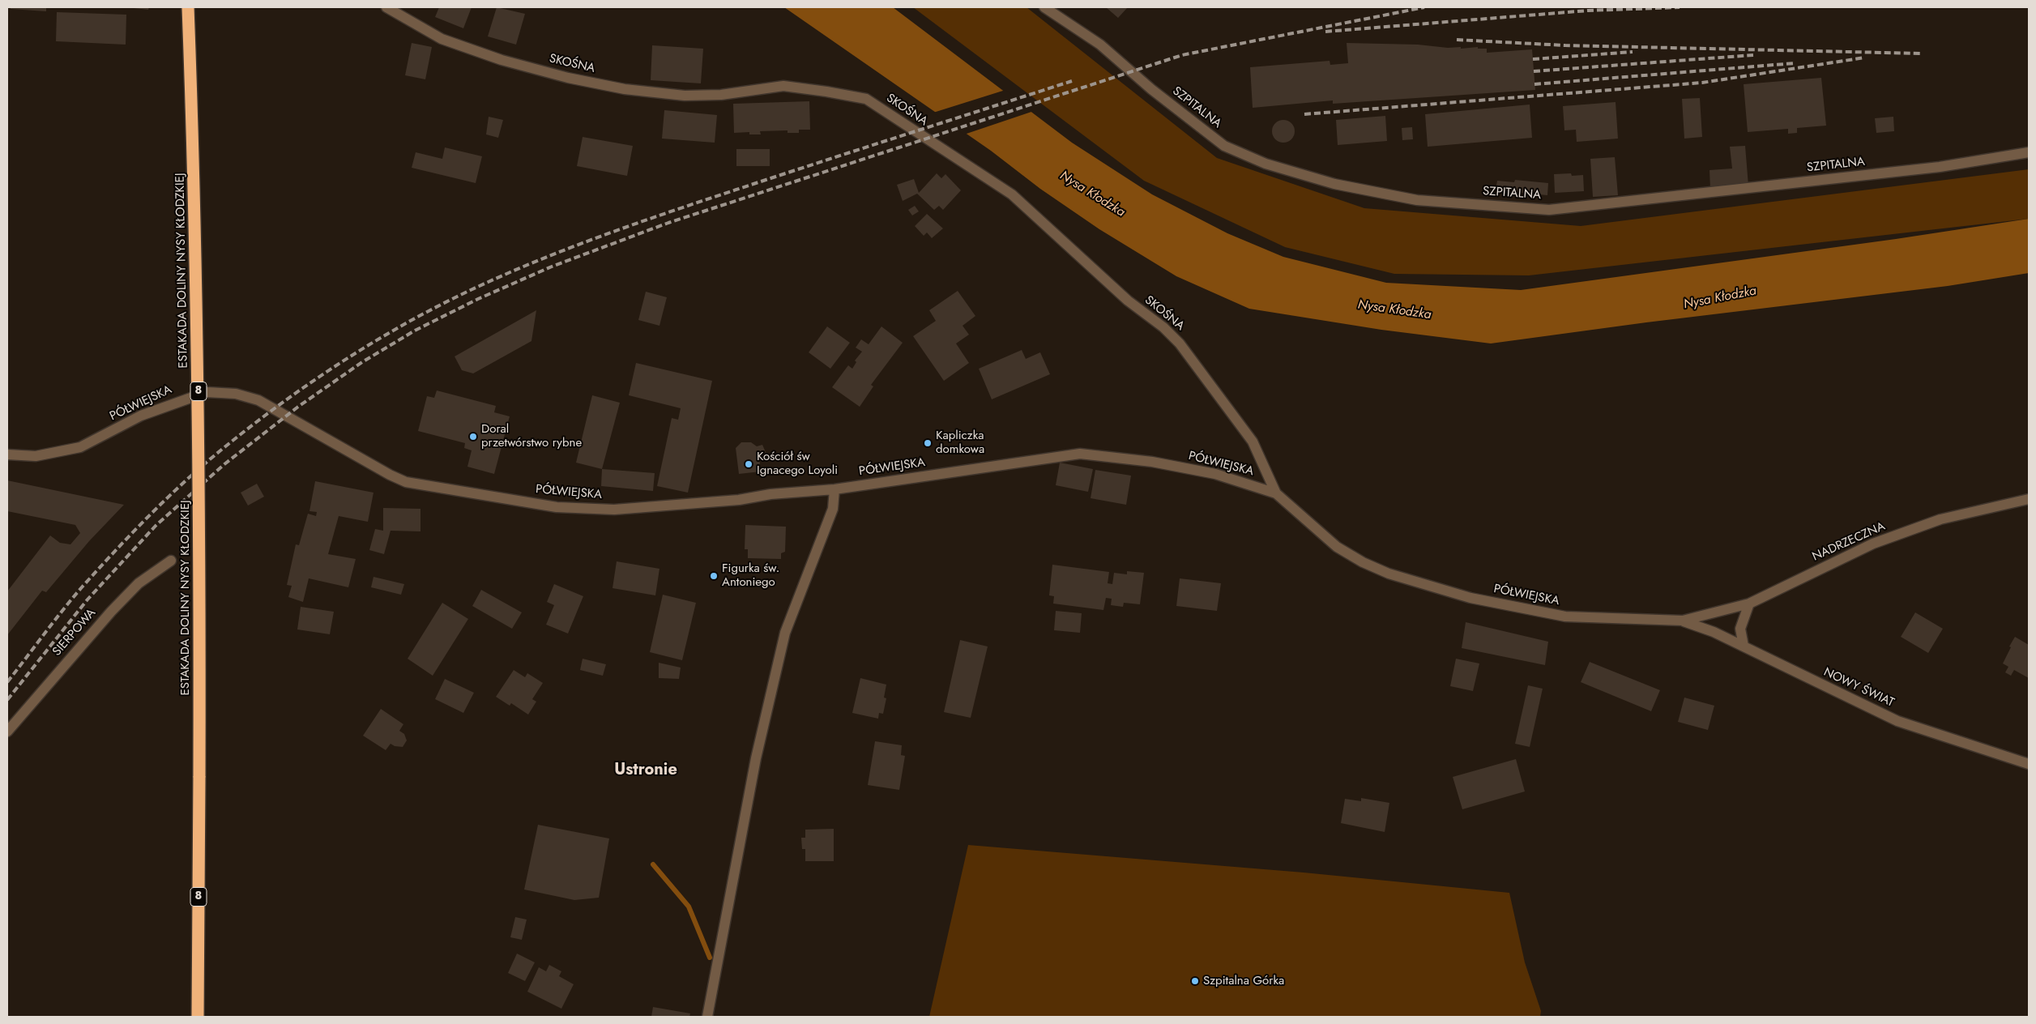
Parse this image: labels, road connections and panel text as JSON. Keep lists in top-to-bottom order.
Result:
{
  "streets": {
    "highway": ["ESTAKADA DOLINY NYSY KŁODZKIEJ", "8"],
    "street": [
      "SKOŚNA",
      "SZPITALNA",
      "PÓŁWIEJSKA",
      "NADRZECZNA",
      "SIERPOWA",
      "NOWY ŚWIAT"
    ]
  },
  "crossings": [
    ["SKOŚNA", "PÓŁWIEJSKA"],
    ["PÓŁWIEJSKA", "NADRZECZNA"],
    ["PÓŁWIEJSKA", "NOWY ŚWIAT"],
    ["NADRZECZNA", "NOWY ŚWIAT"]
  ],
  "districts": ["Ustronie"],
  "water": ["Nysa Kłodzka"],
  "places": [
    "Doral przetwórstwo rybne",
    "Kapliczka domkowa",
    "Kościół św Ignacego Loyoli",
    "Figurka św. Antoniego",
    "Szpitalna Górka"
  ]
}
